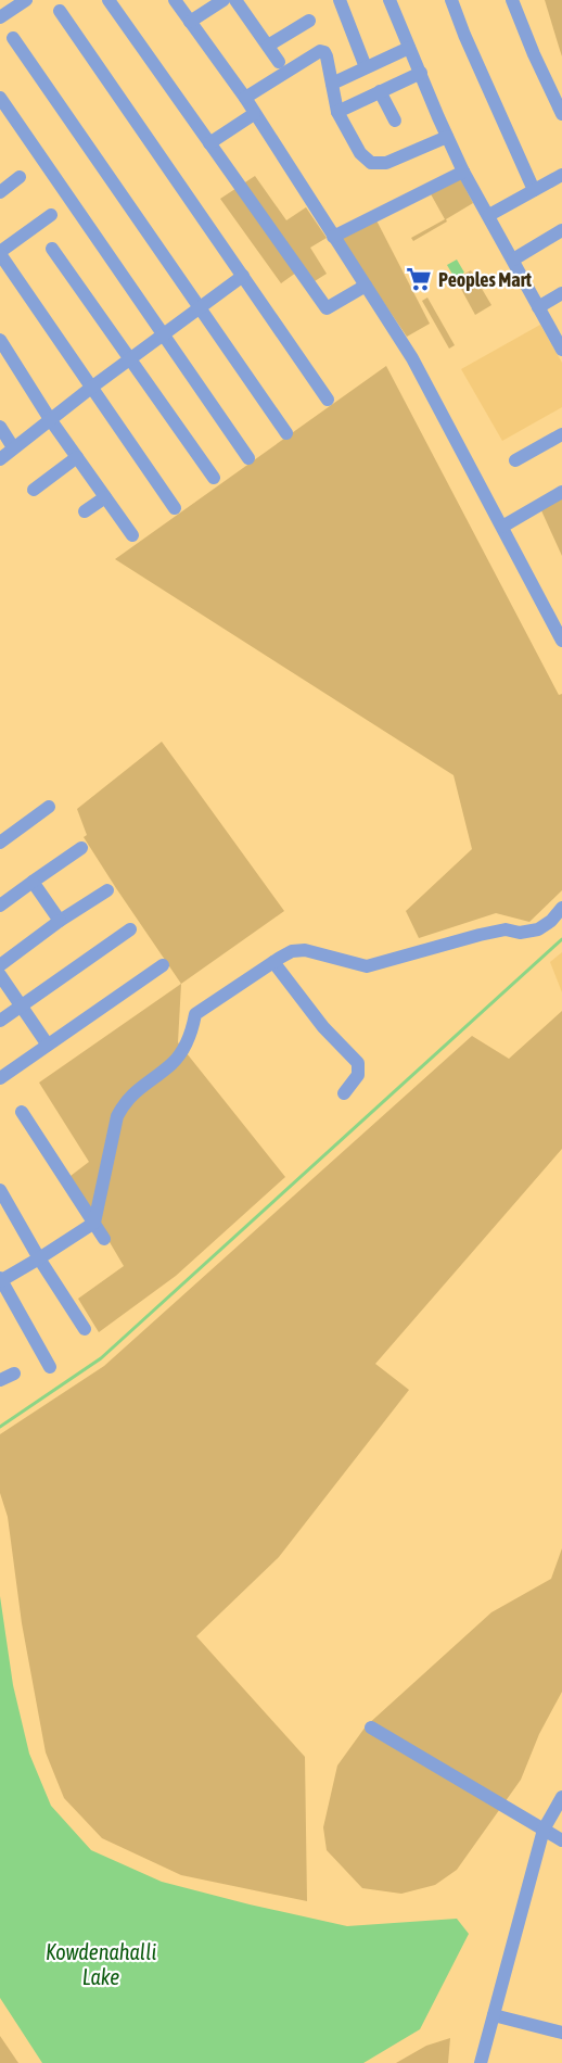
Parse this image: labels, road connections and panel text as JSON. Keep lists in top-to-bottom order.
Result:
{
  "water": ["Kowdenahalli Lake"],
  "places": {
    "supermarket": ["Peoples Mart"]
  }
}
